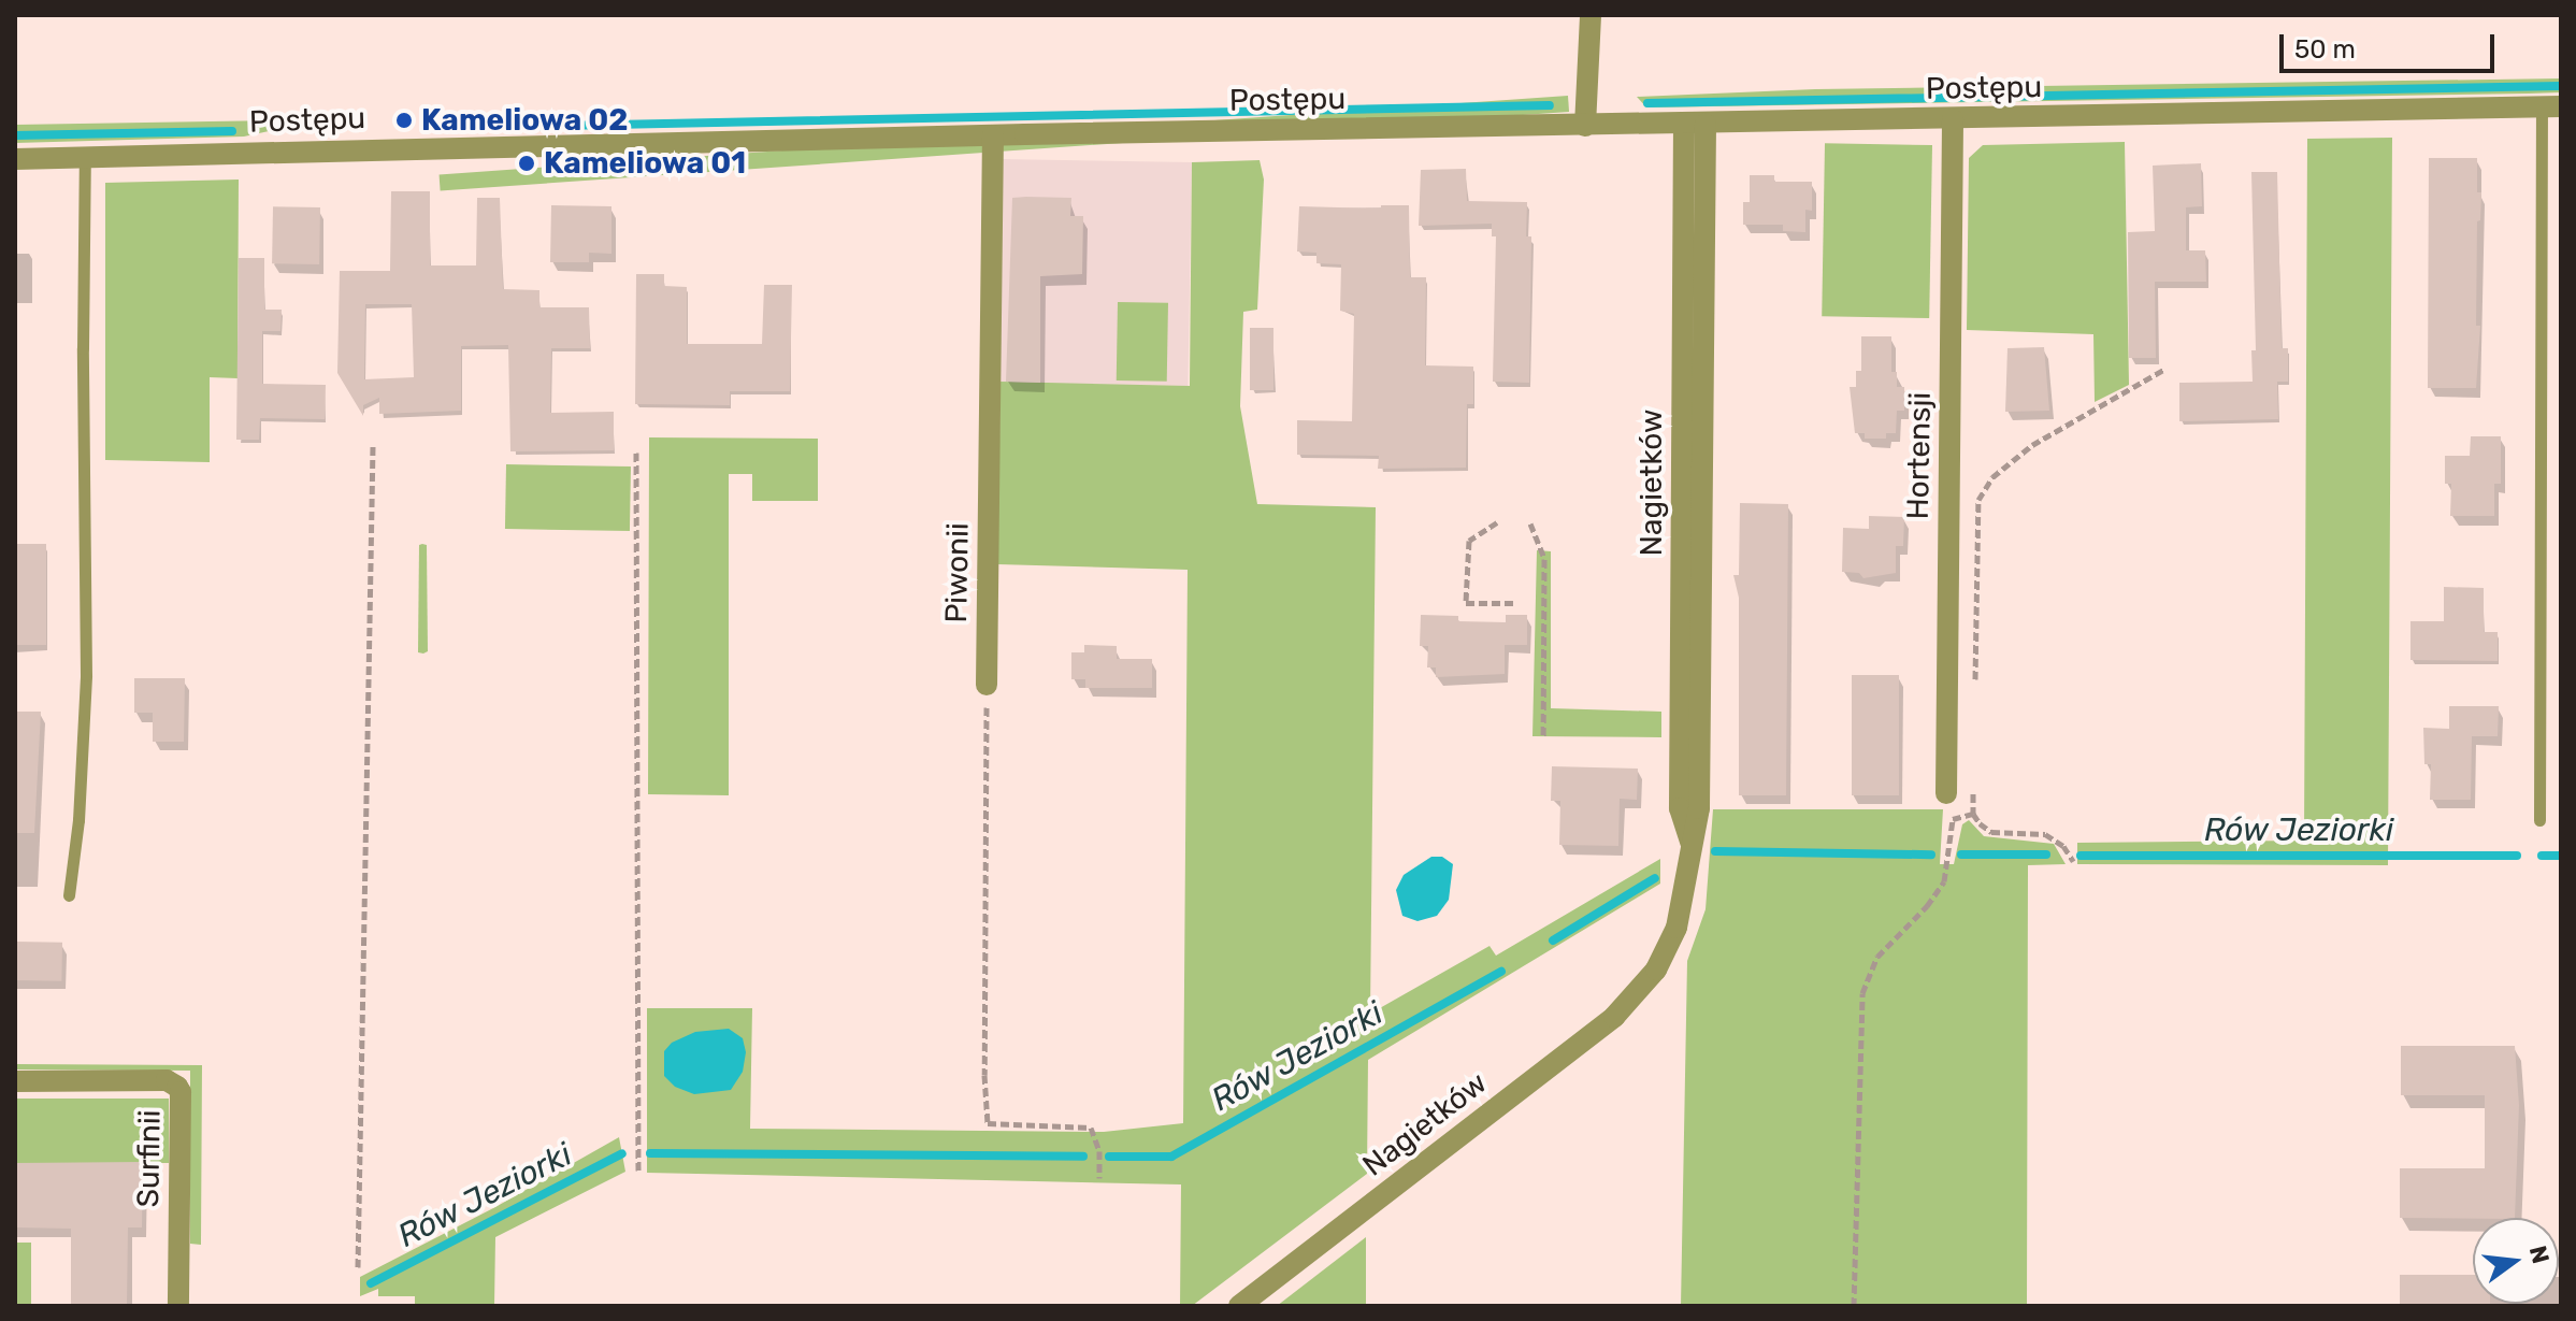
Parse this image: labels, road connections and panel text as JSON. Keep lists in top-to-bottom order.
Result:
{
  "streets": {
    "street": [
      "Postępu",
      "Hortensji",
      "Nagietków",
      "Piwonii",
      "Surfinii"
    ]
  },
  "crossings": [
    ["Postępu", "Hortensji"],
    ["Postępu", "Nagietków"],
    ["Postępu", "Piwonii"]
  ],
  "water": ["Rów Jeziorki"],
  "places": ["Kameliowa 02", "Kameliowa 01"],
  "scale_bar": "50 m",
  "north": "right"
}
